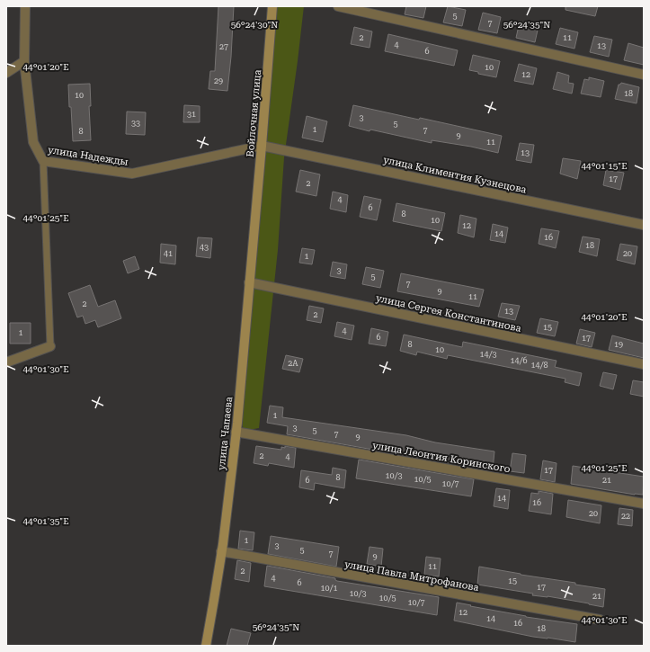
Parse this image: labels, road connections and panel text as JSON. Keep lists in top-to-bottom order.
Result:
{
  "streets": {
    "street": [
      "Войлочная улица",
      "улица Надежды",
      "улица Климентия Кузнецова",
      "улица Сергея Константинова",
      "улица Чапаева",
      "улица Леонтия Коринского",
      "улица Павла Митрофанова"
    ]
  },
  "crossings": [
    ["Войлочная улица", "улица Надежды"],
    ["Войлочная улица", "улица Климентия Кузнецова"],
    ["Войлочная улица", "улица Чапаева"],
    ["улица Надежды", "улица Климентия Кузнецова"],
    ["улица Сергея Константинова", "улица Чапаева"],
    ["улица Чапаева", "улица Леонтия Коринского"],
    ["улица Чапаева", "улица Павла Митрофанова"]
  ],
  "house_numbers": [
    "5",
    "7",
    "2",
    "11",
    "4",
    "13",
    "27",
    "6",
    "10",
    "12",
    "29",
    "18",
    "10",
    "31",
    "3",
    "33",
    "5",
    "1",
    "7",
    "8",
    "9",
    "11",
    "13",
    "17",
    "2",
    "4",
    "6",
    "8",
    "10",
    "12",
    "14",
    "16",
    "18",
    "43",
    "41",
    "20",
    "1",
    "3",
    "5",
    "7",
    "9",
    "11",
    "2",
    "13",
    "2",
    "15",
    "4",
    "1",
    "6",
    "17",
    "8",
    "19",
    "10",
    "14/3",
    "14/6",
    "2А",
    "14/8",
    "1",
    "3",
    "5",
    "7",
    "9",
    "2",
    "4",
    "17",
    "10/3",
    "8",
    "10/5",
    "6",
    "21",
    "10/7",
    "14",
    "16",
    "20",
    "22",
    "1",
    "3",
    "5",
    "7",
    "9",
    "11",
    "2",
    "4",
    "15",
    "6",
    "17",
    "10/1",
    "10/3",
    "21",
    "10/5",
    "10/7",
    "12",
    "14",
    "16",
    "18"
  ],
  "coordinates": [
    "56°24'35\"N",
    "56°24'30\"N",
    "44°01'20\"E",
    "44°01'15\"E",
    "44°01'25\"E",
    "44°01'30\"E",
    "44°01'35\"E"
  ]
}
